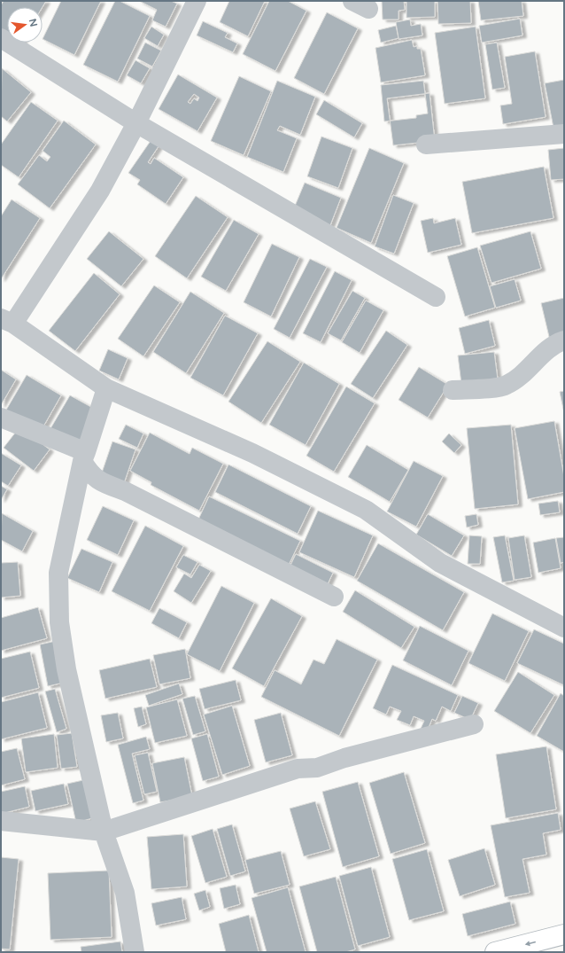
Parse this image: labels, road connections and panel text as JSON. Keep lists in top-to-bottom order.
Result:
{
  "north": "right"
}
